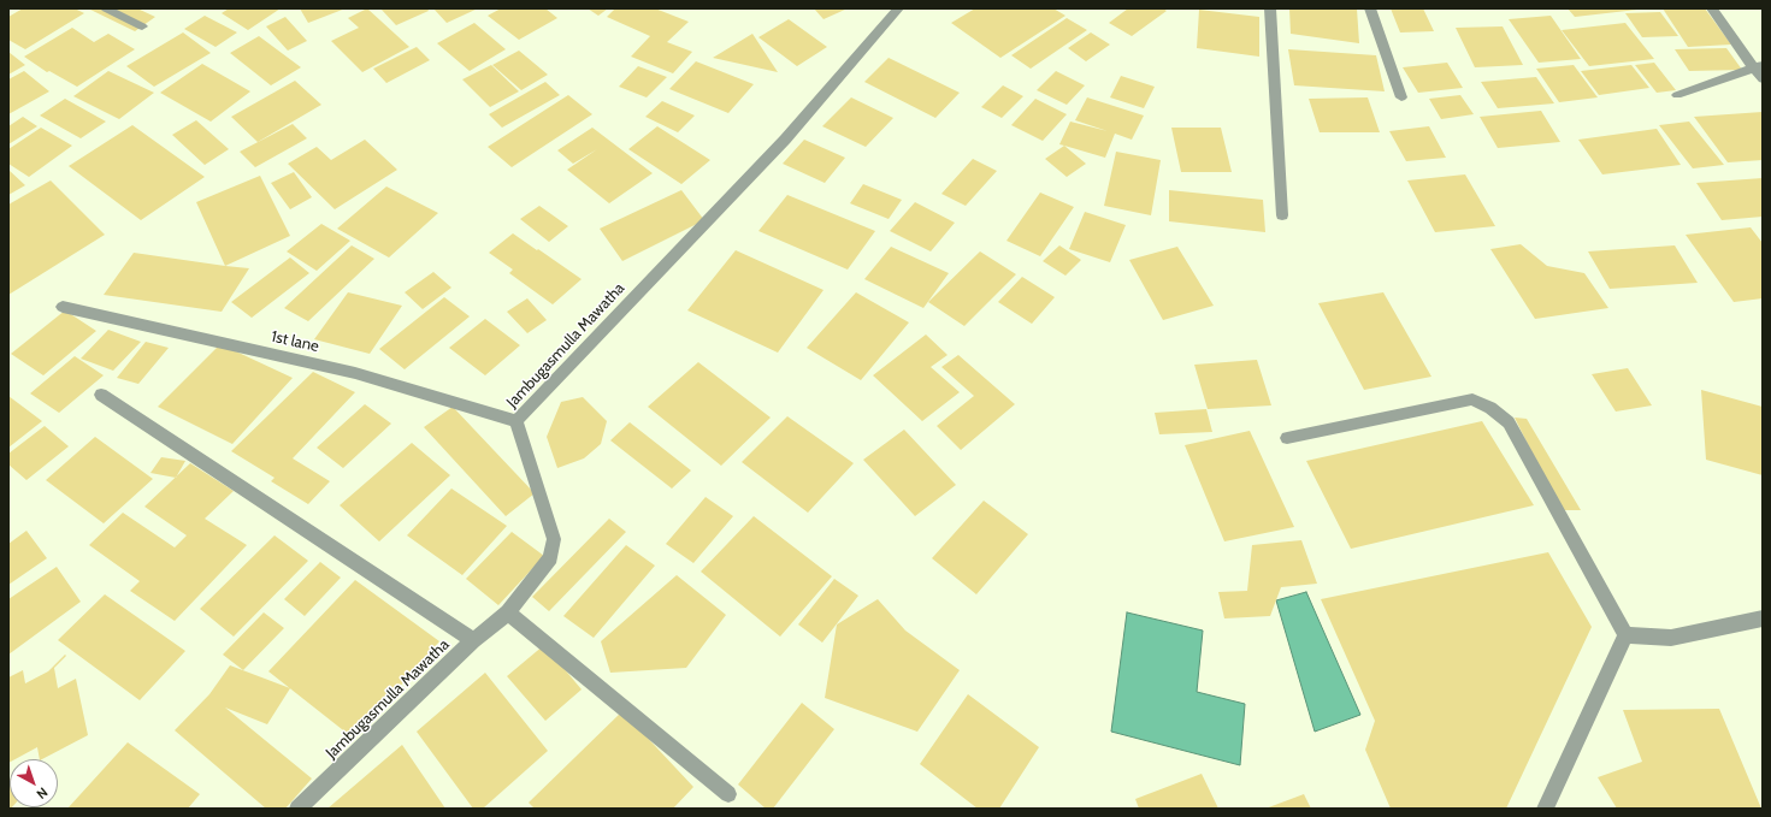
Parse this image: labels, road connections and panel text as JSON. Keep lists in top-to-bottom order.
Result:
{
  "streets": {
    "street": ["1st lane", "Jambugasmulla Mawatha"]
  },
  "crossings": [
    ["1st lane", "Jambugasmulla Mawatha"]
  ],
  "north": "bottom right"
}
